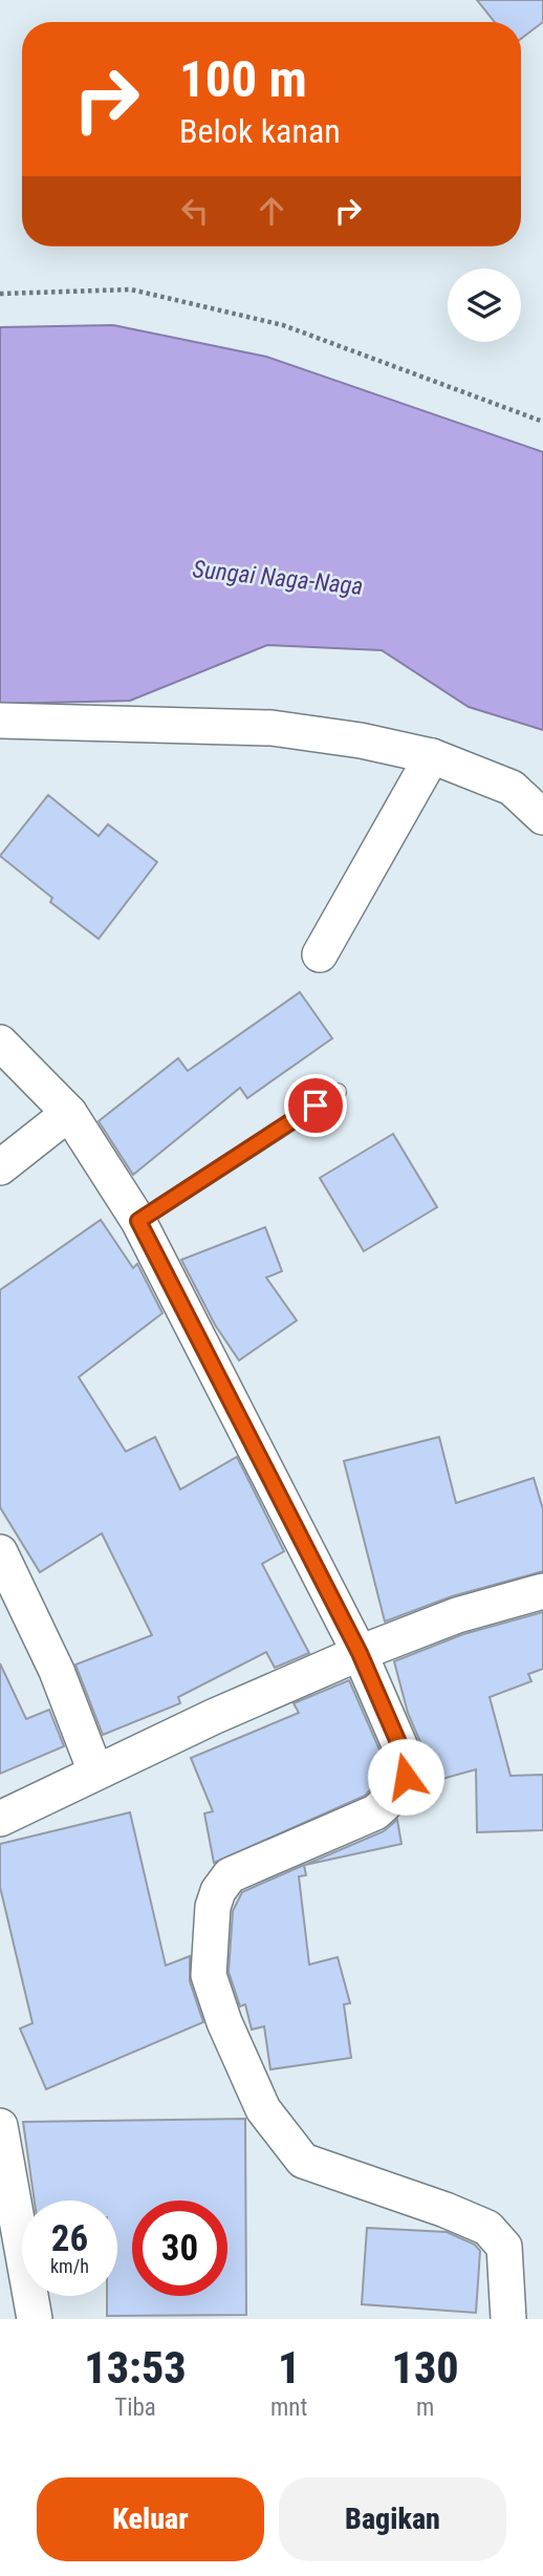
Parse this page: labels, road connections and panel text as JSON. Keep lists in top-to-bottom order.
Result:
{
  "water": ["Sungai Naga-Naga"],
  "page": {
    "turn": ["100 m", "Belok kanan"],
    "speed": "26 km/h",
    "limit": "30",
    "eta": [
      "13:53",
      "Tiba",
      "1",
      "mnt",
      "130",
      "m"
    ],
    "buttons": ["Keluar", "Bagikan"]
  }
}
